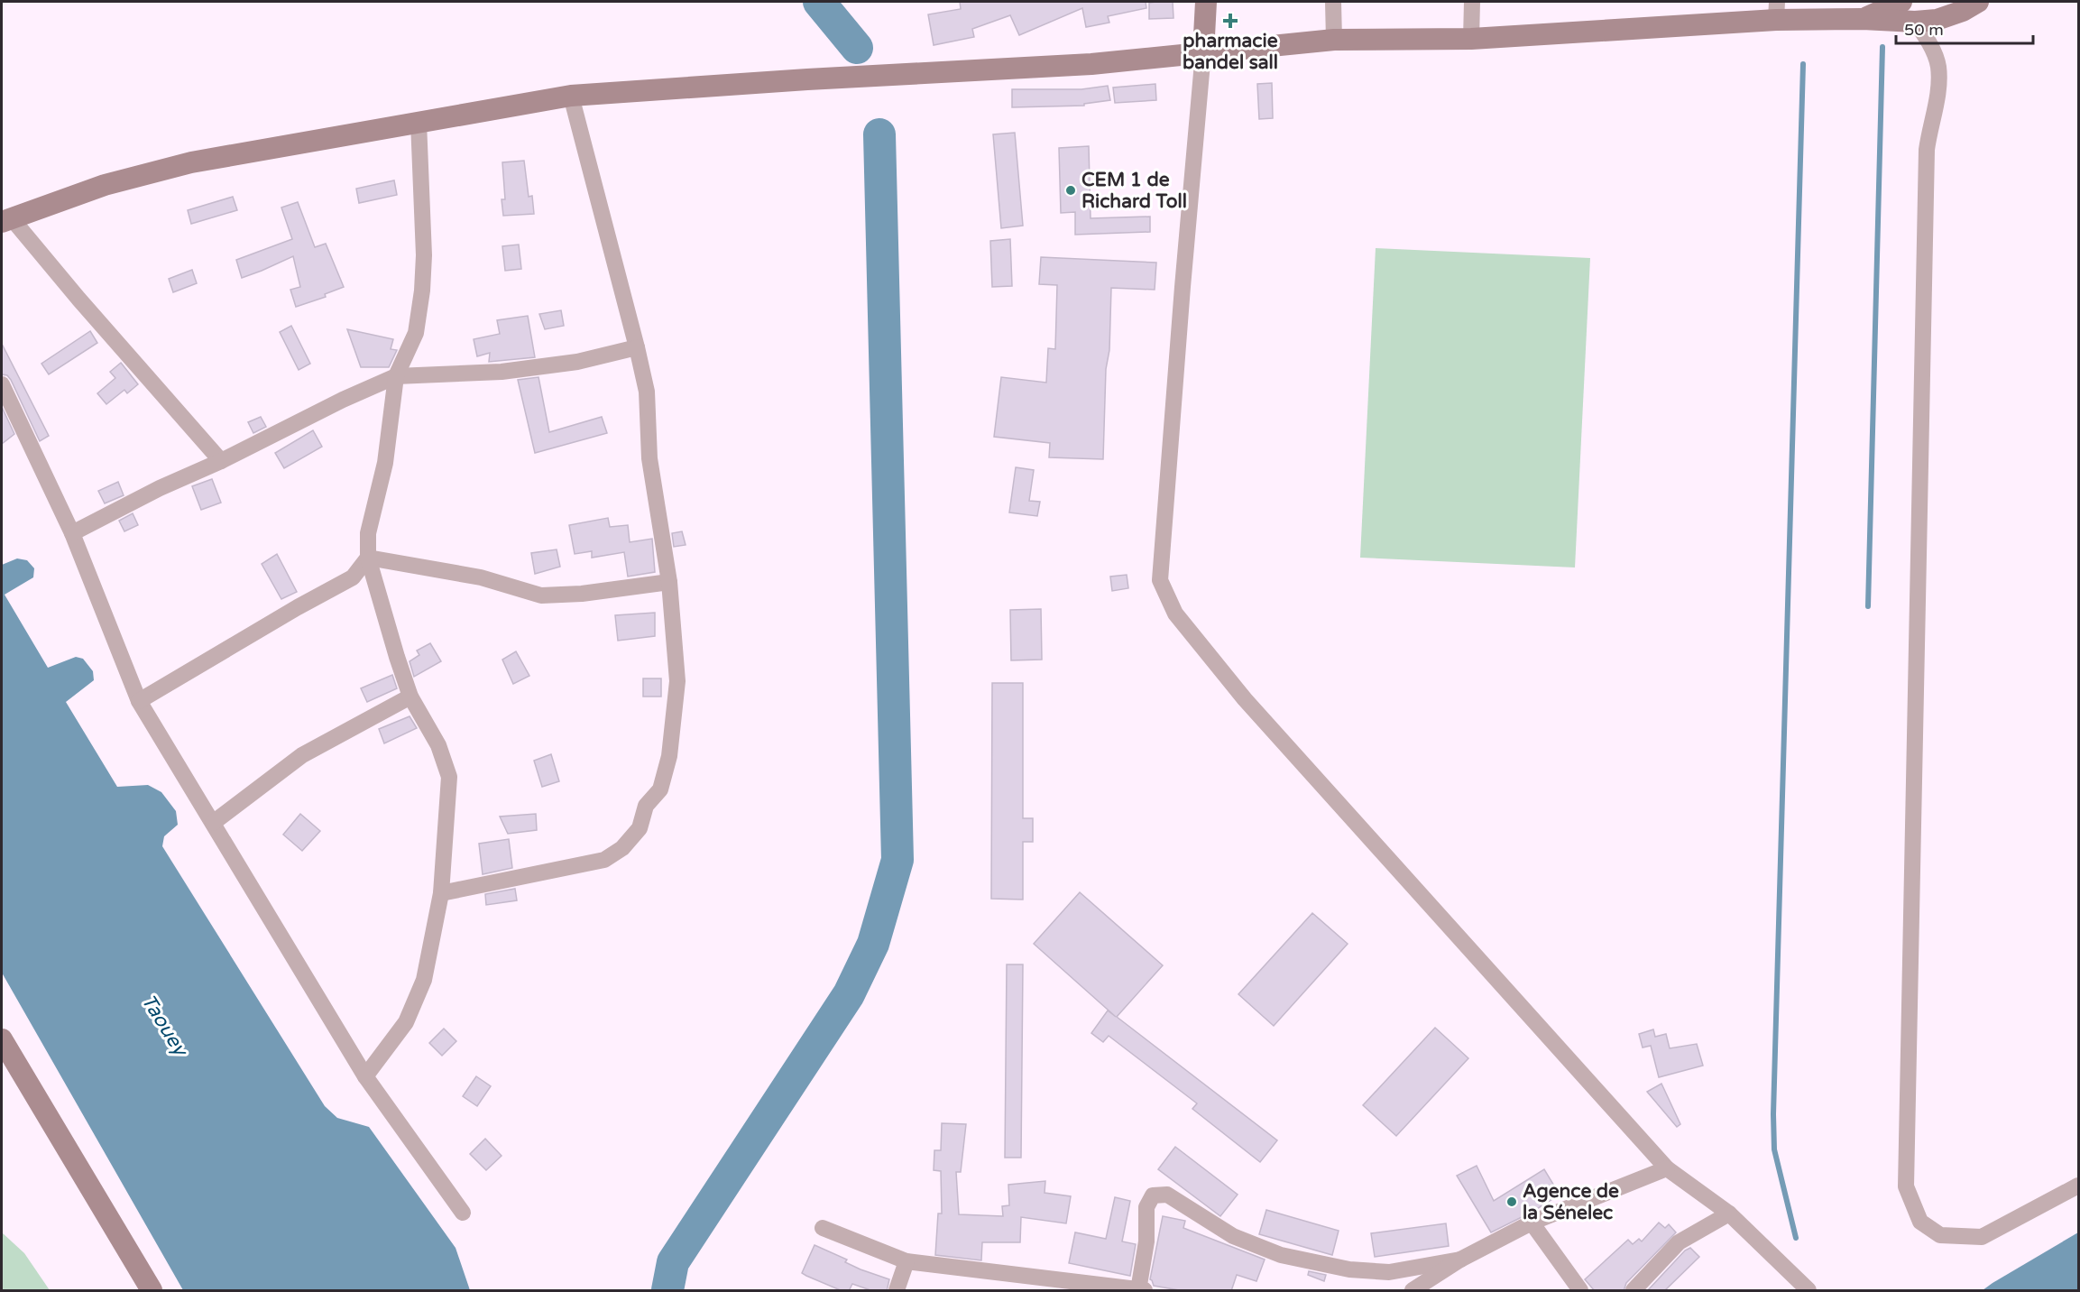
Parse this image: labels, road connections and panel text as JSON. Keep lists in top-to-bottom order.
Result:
{
  "water": ["Taouey"],
  "places": {
    "health": ["pharmacie bandel sall"],
    "other": ["CEM 1 de Richard Toll", "Agence de la Sénelec"]
  },
  "scale_bar": "50 m"
}
